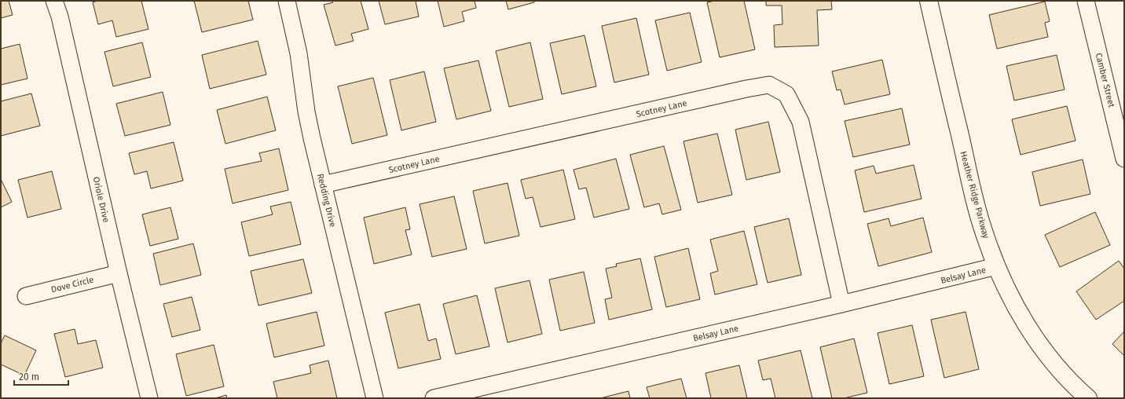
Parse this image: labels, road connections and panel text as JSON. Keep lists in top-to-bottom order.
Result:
{
  "streets": {
    "street": [
      "Camber Street",
      "Scotney Lane",
      "Heather Ridge Parkway",
      "Oriole Drive",
      "Redding Drive",
      "Belsay Lane",
      "Dove Circle"
    ]
  },
  "crossings": [
    ["Scotney Lane", "Redding Drive"],
    ["Scotney Lane", "Belsay Lane"],
    ["Heather Ridge Parkway", "Belsay Lane"],
    ["Oriole Drive", "Dove Circle"]
  ],
  "scale_bar": "20 m"
}
